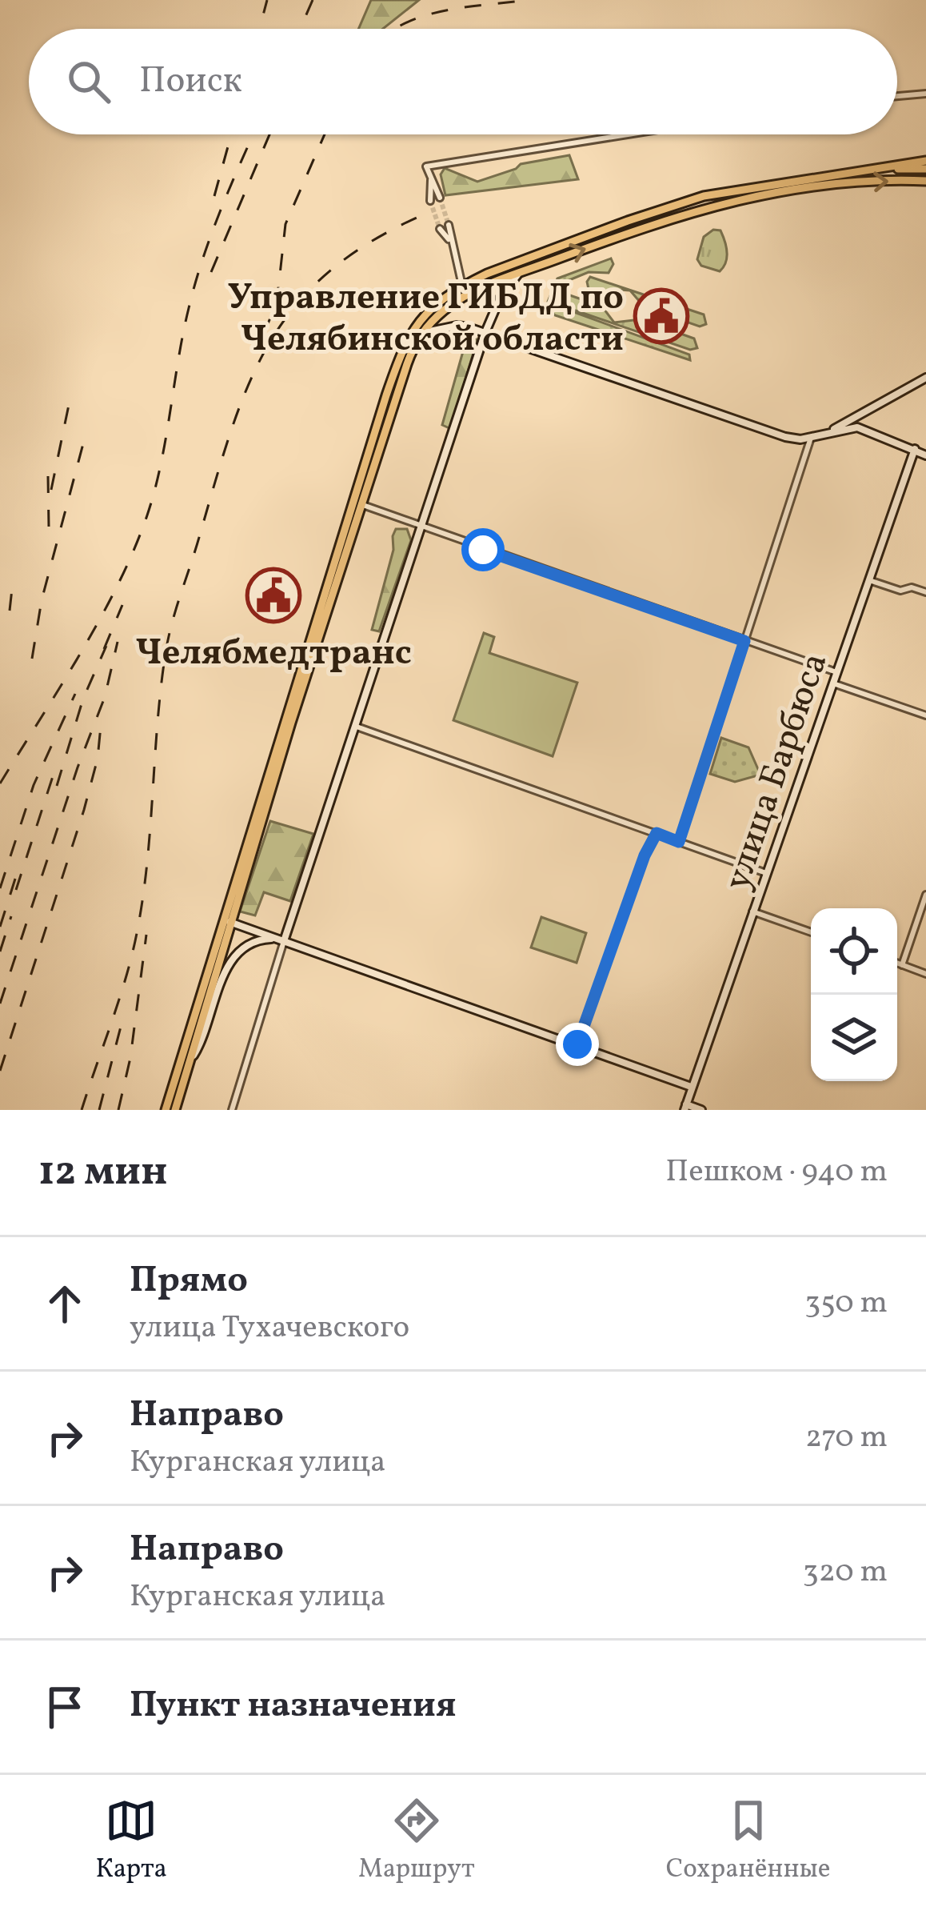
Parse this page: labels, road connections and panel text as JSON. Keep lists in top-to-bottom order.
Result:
{
  "streets": {
    "street": ["улица Барбюса"]
  },
  "places": {
    "public building": ["Управление ГИБДД по Челябинской области", "Челябмедтранс"]
  },
  "page": {
    "search": "Поиск",
    "heading": ["12 мин", "Пешком · 940 m"],
    "list": [
      ["Прямо", "улица Тухачевского", "350 m"],
      ["Направо", "Курганская улица", "270 m"],
      ["Направо", "Курганская улица", "320 m"],
      "Пункт назначения"
    ],
    "nav": ["Карта", "Маршрут", "Сохранённые"]
  }
}
